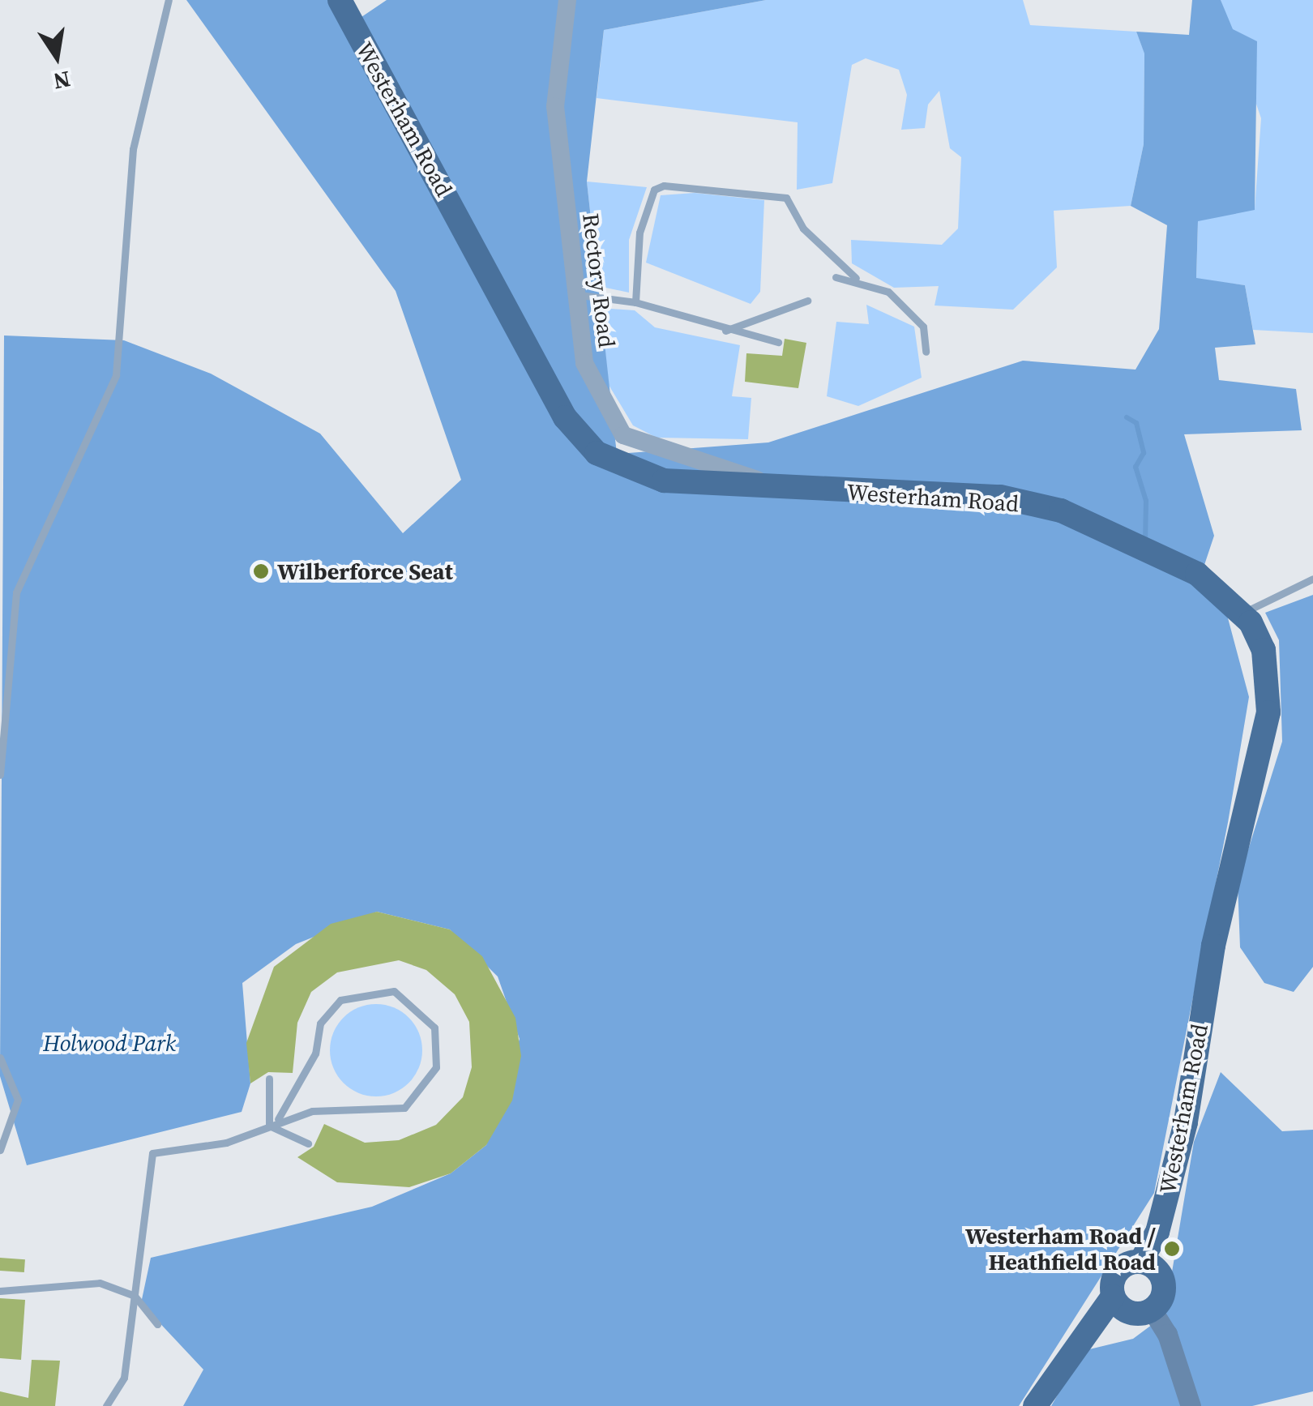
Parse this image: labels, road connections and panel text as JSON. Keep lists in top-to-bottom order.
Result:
{
  "streets": {
    "main road": ["Westerham Road"],
    "street": ["Rectory Road"]
  },
  "crossings": [
    ["Westerham Road", "Rectory Road"]
  ],
  "parks": ["Holwood Park"],
  "places": ["Wilberforce Seat", "Westerham Road / Heathfield Road"],
  "north": "bottom"
}
